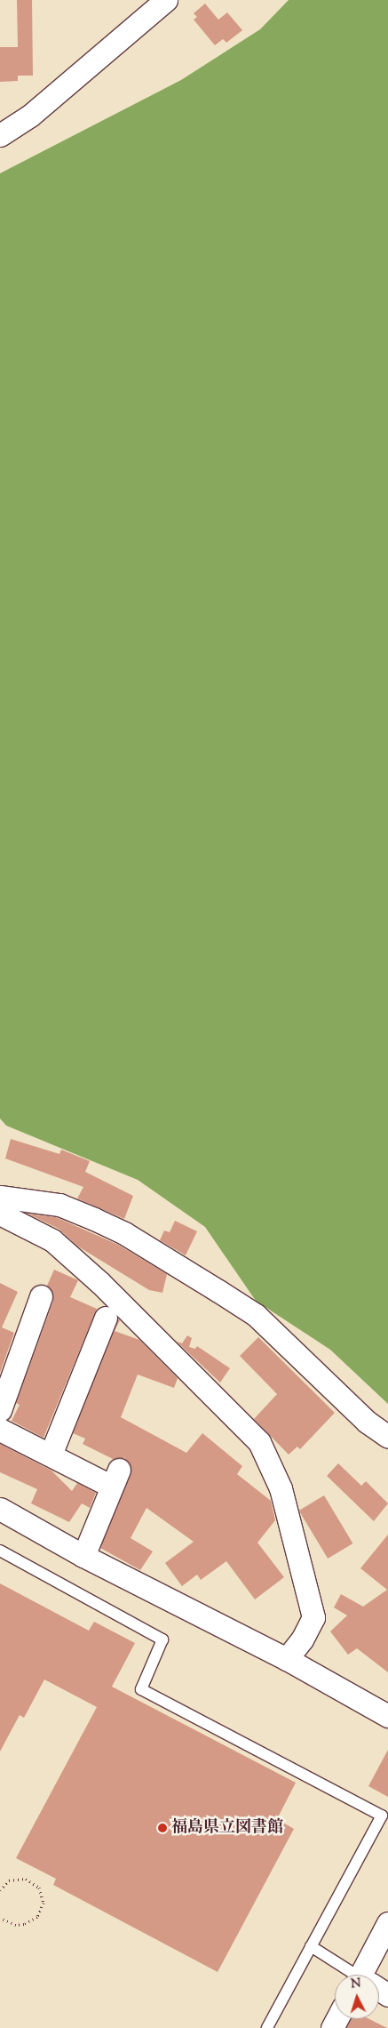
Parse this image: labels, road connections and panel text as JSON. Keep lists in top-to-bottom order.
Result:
{
  "places": ["福島県立図書館"],
  "north": "top"
}
